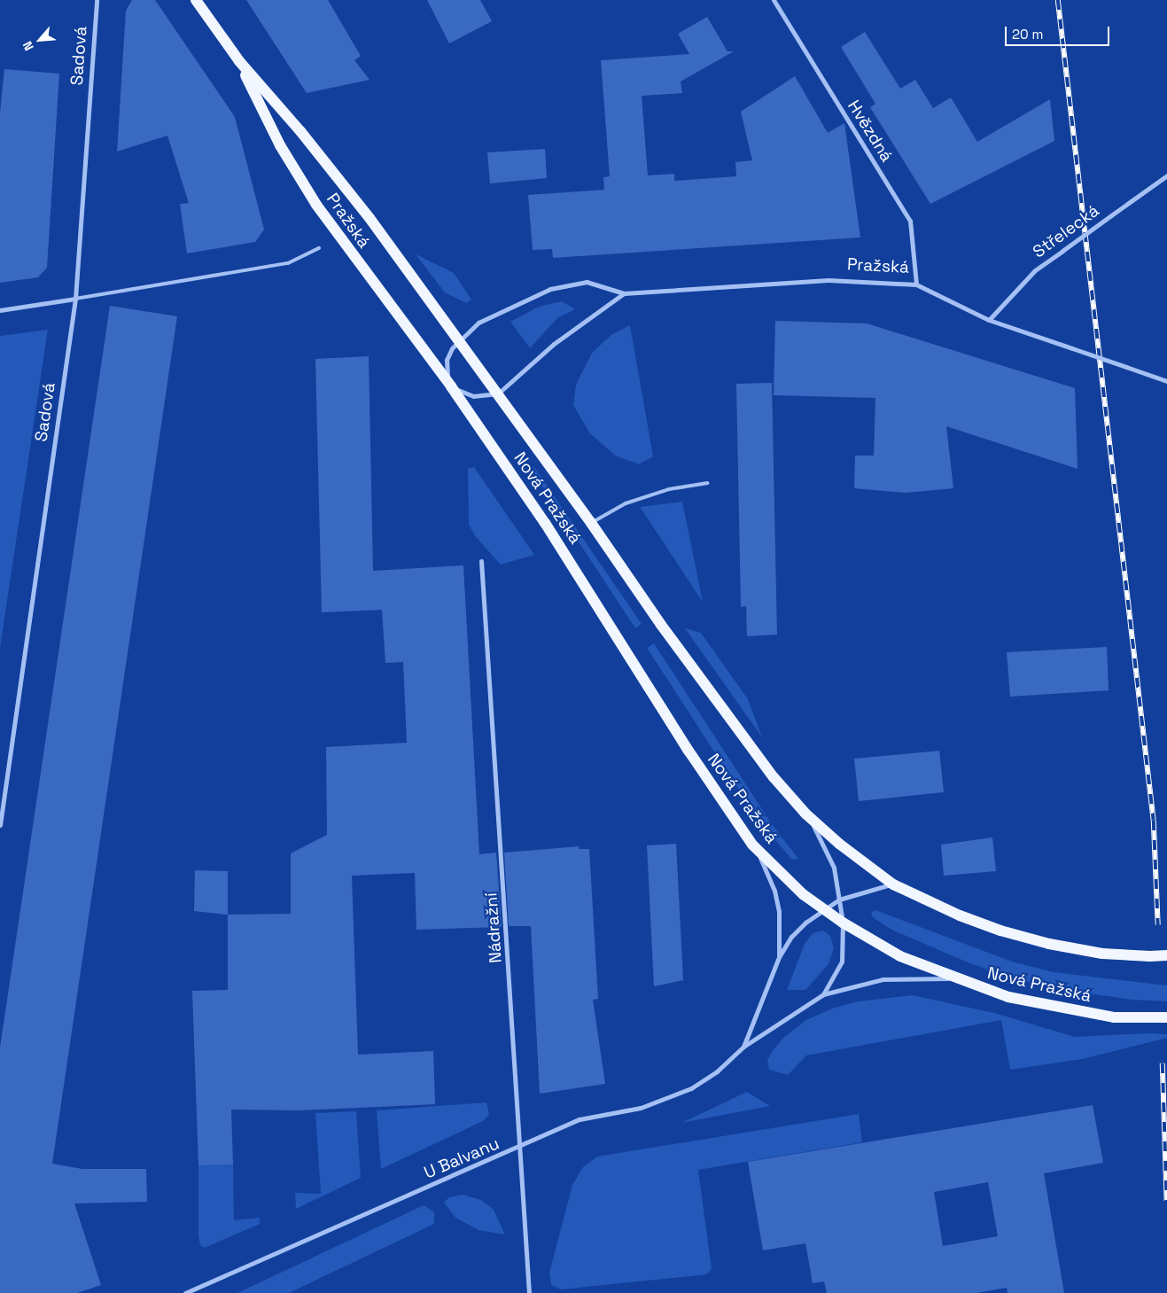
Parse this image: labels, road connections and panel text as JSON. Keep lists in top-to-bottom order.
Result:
{
  "streets": {
    "main road": ["Pražská", "Nová Pražská"],
    "street": [
      "Sadová",
      "Hvězdná",
      "Střelecká",
      "Nádražní",
      "U Balvanu"
    ]
  },
  "crossings": [
    ["Hvězdná", "Pražská"],
    ["Pražská", "Střelecká"],
    ["Pražská", "Nová Pražská"],
    ["Nová Pražská", "U Balvanu"],
    ["Nádražní", "U Balvanu"]
  ],
  "scale_bar": "20 m",
  "north": "bottom left"
}
